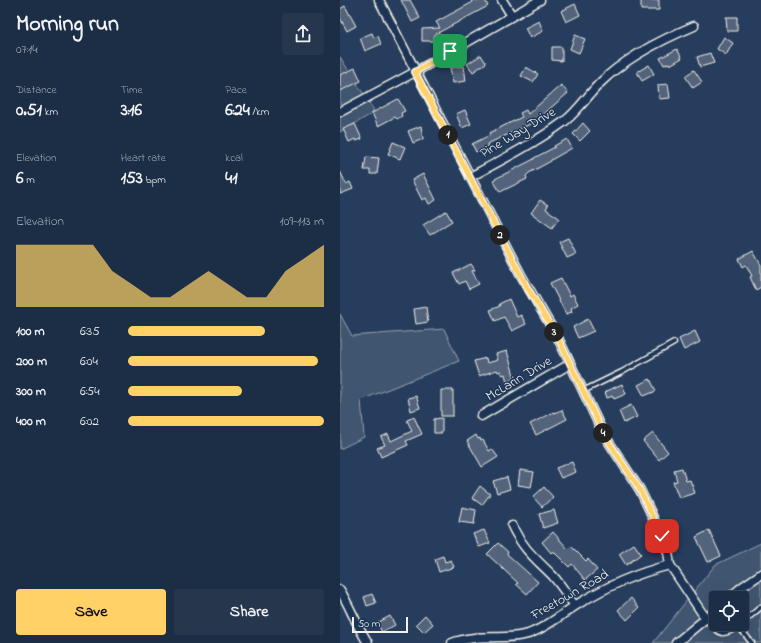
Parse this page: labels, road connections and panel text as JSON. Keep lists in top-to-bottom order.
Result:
{
  "streets": {
    "street": ["Pine Way Drive", "McLarin Drive", "Freetown Road"]
  },
  "scale_bar": "50 m",
  "page": {
    "heading": ["Morning run", "07:14"],
    "stats": [
      ["Distance", "0.51 km"],
      ["Time", "3:16"],
      ["Pace", "6:24 /km"],
      ["Elevation", "6 m"],
      ["Heart rate", "153 bpm"],
      ["kcal", "41"]
    ],
    "pins": [
      "1",
      "2",
      "3",
      "4"
    ],
    "chart": ["Elevation", "109–113 m"],
    "list": [
      {
        "name": "100 m",
        "note": "6:35"
      },
      {
        "name": "200 m",
        "note": "6:04"
      },
      {
        "name": "300 m",
        "note": "6:54"
      },
      {
        "name": "400 m",
        "note": "6:02"
      }
    ],
    "buttons": ["Save", "Share"],
    "scale": "50 m"
  }
}
